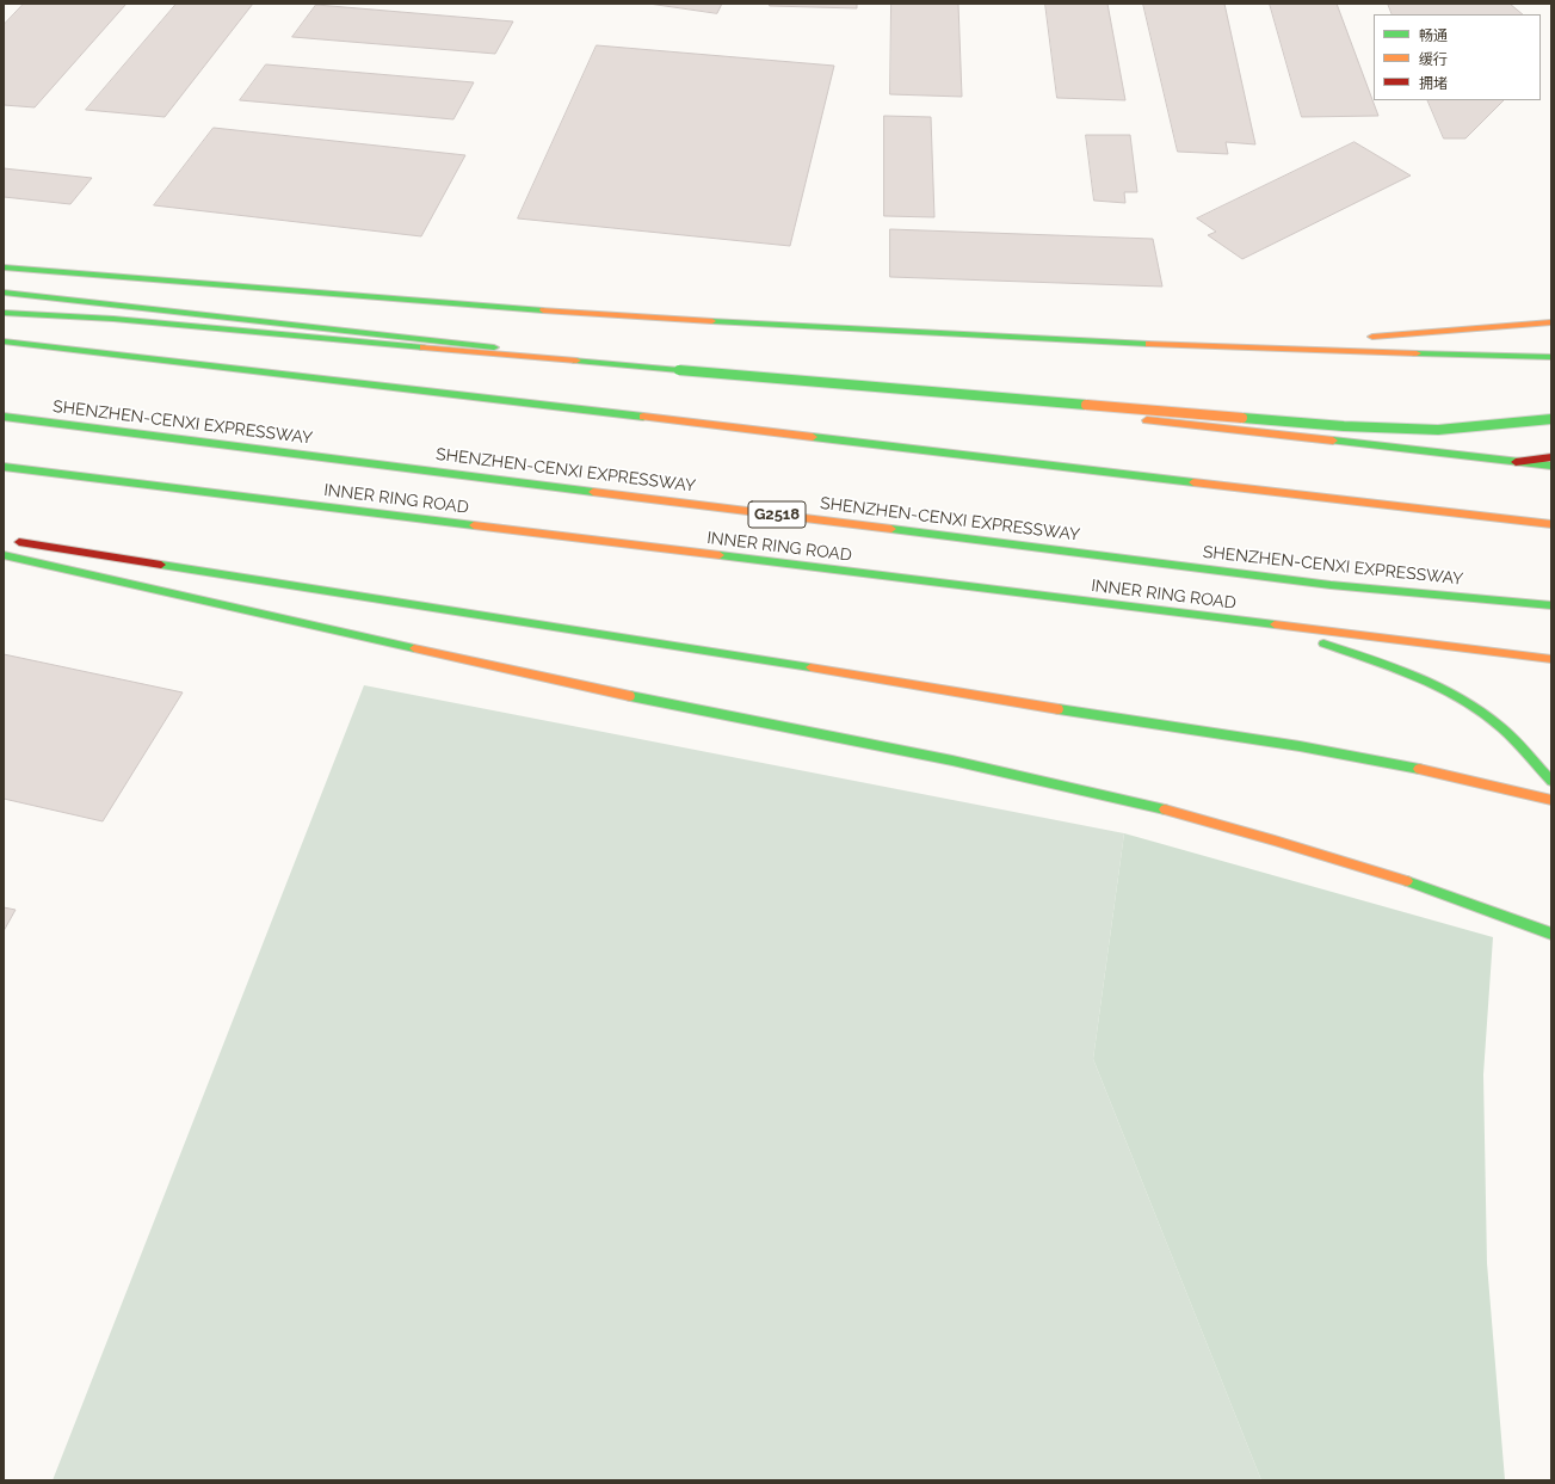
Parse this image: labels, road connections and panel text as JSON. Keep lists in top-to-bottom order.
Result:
{
  "streets": {
    "main road": ["SHENZHEN-CENXI EXPRESSWAY", "INNER RING ROAD", "G2518"]
  },
  "legend": ["畅通", "缓行", "拥堵"]
}
